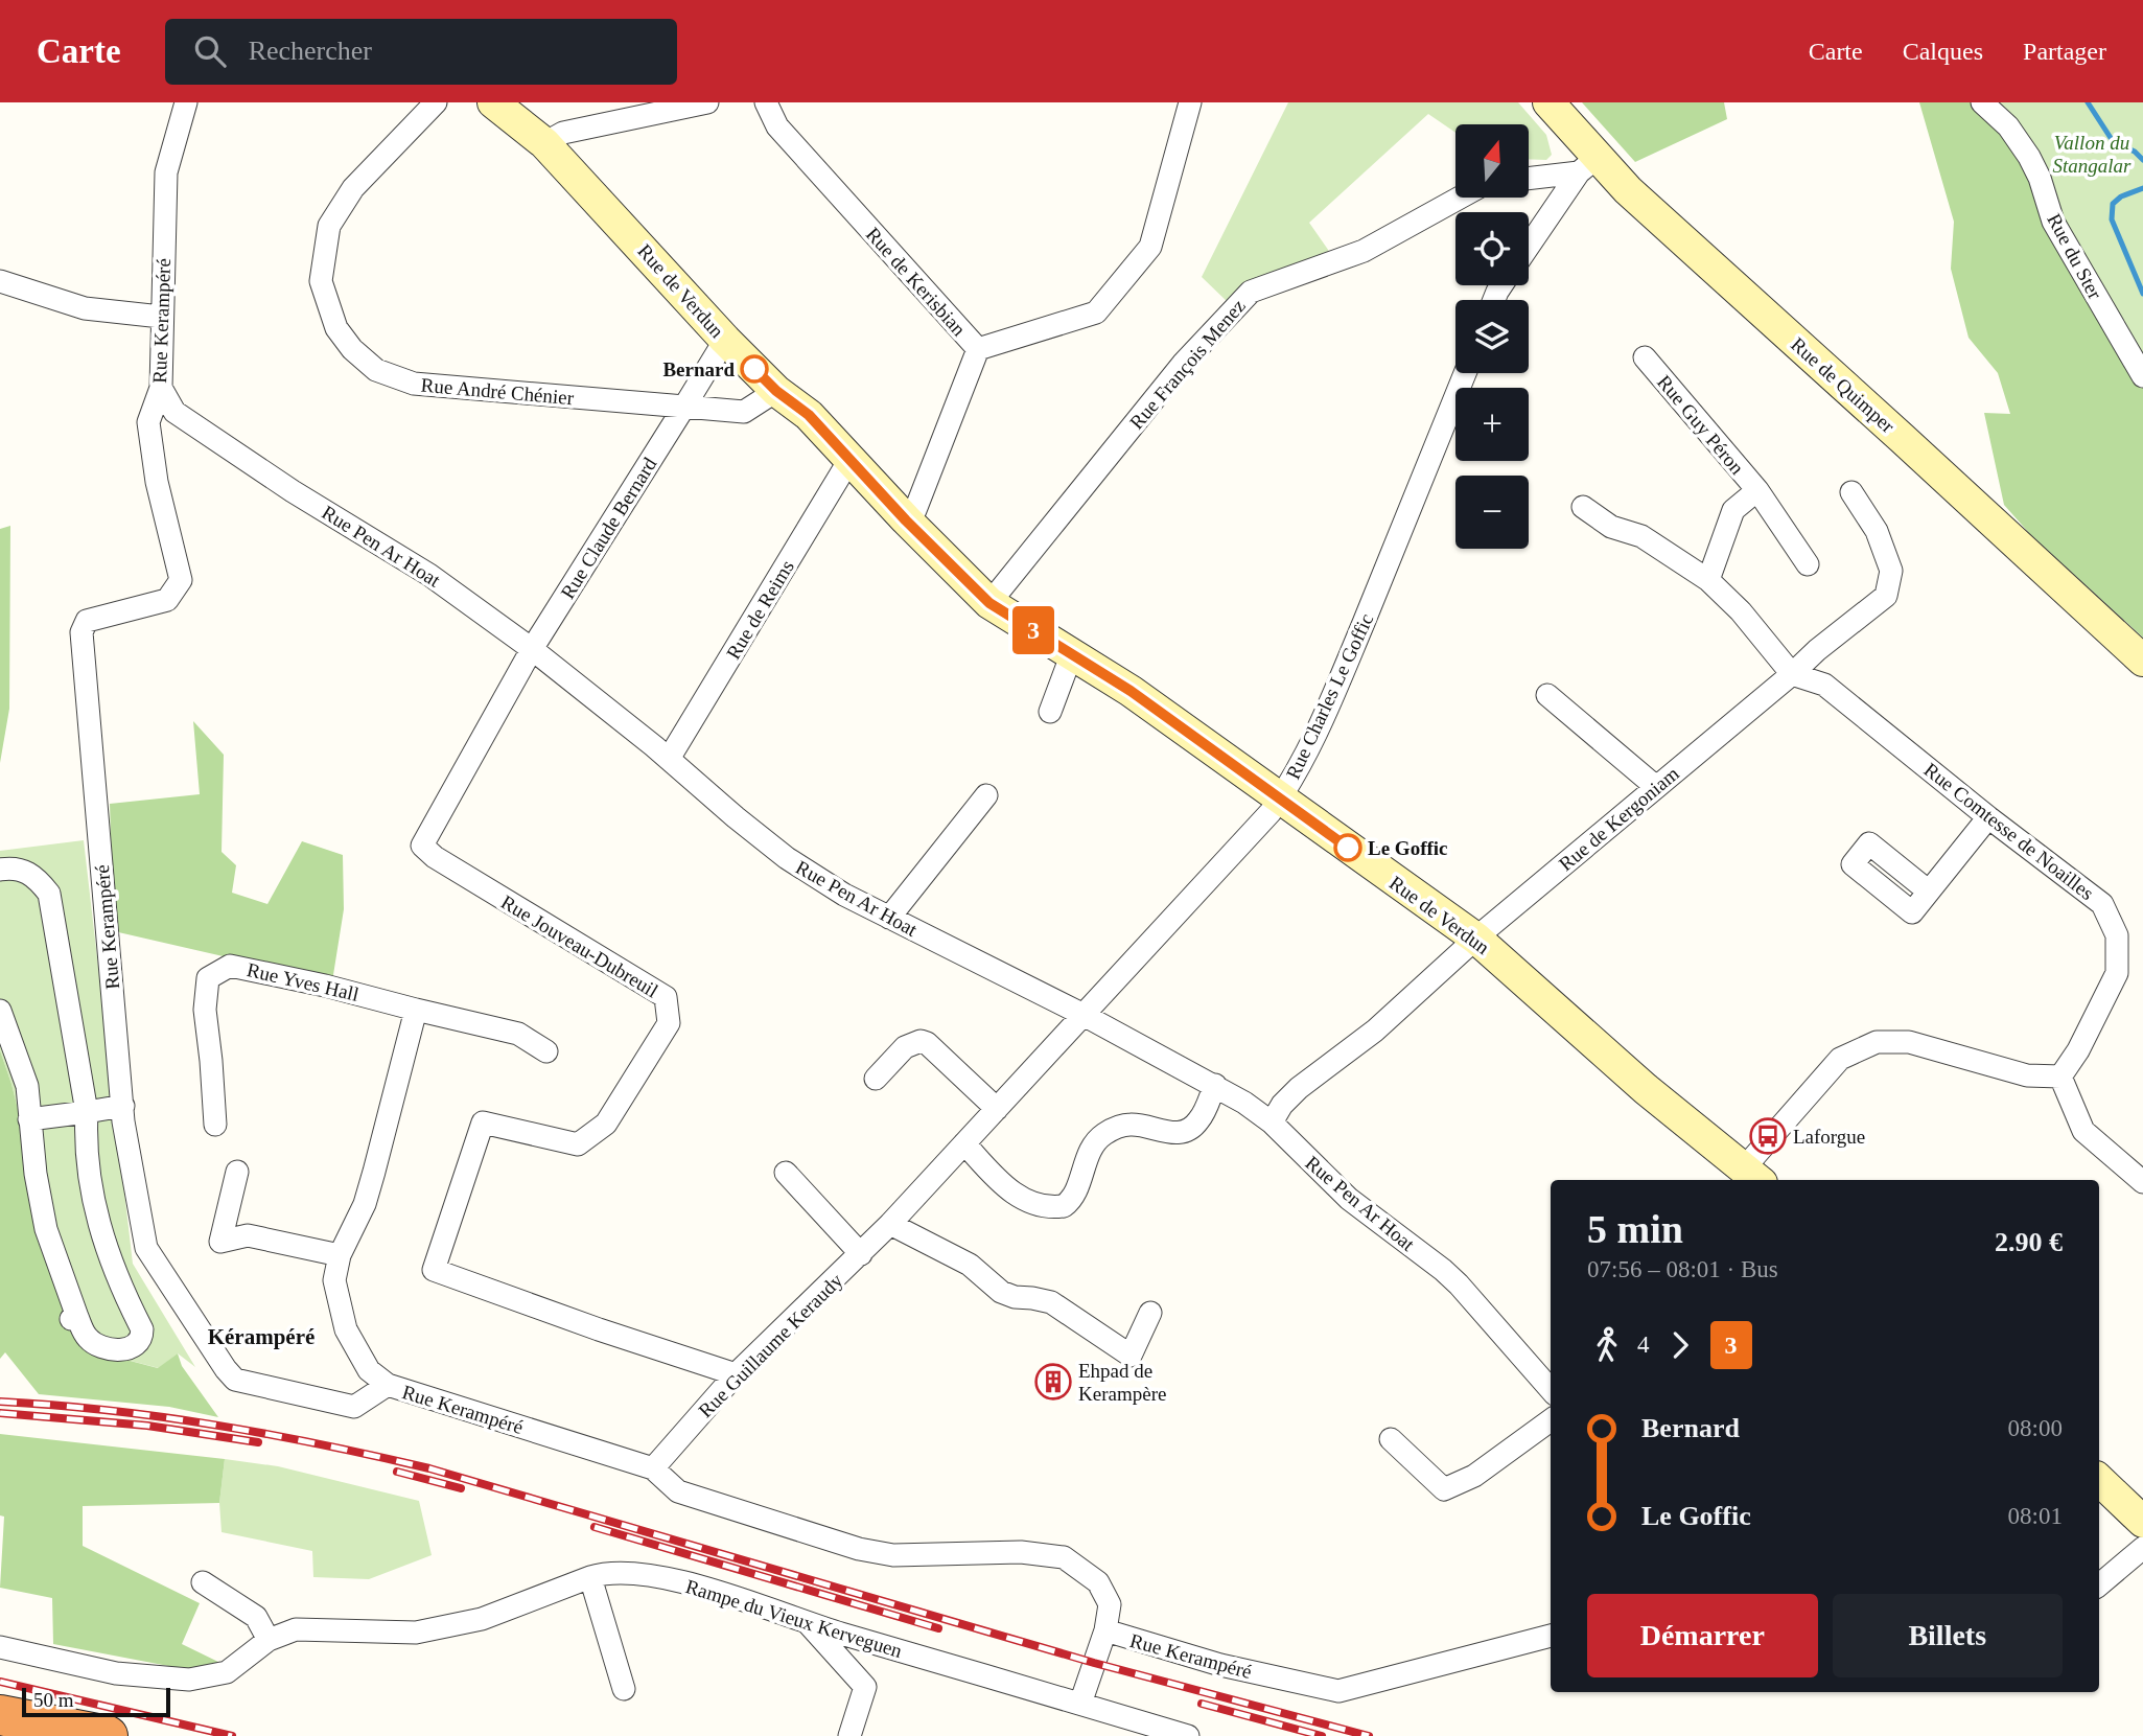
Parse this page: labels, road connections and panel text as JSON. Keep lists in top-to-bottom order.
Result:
{
  "streets": {
    "street": [
      "Rue du Ster",
      "Rue de Kerisbian",
      "Rue de Verdun",
      "Rue Kerampéré",
      "Rue François Menez",
      "Rue de Quimper",
      "Rue André Chénier",
      "Rue Guy Péron",
      "Rue Claude Bernard",
      "Rue Pen Ar Hoat",
      "Rue de Reims",
      "Rue Charles Le Goffic",
      "Rue de Kergoniam",
      "Rue Comtesse de Noailles",
      "Rue Jouveau-Dubreuil",
      "Rue Yves Hall",
      "Rue Guillaume Keraudy",
      "Rampe du Vieux Kerveguen"
    ]
  },
  "crossings": [
    ["Rue de Kerisbian", "Rue de Verdun"],
    ["Rue de Verdun", "Rue François Menez"],
    ["Rue de Verdun", "Rue André Chénier"],
    ["Rue de Verdun", "Rue Claude Bernard"],
    ["Rue de Verdun", "Rue de Reims"],
    ["Rue de Verdun", "Rue Charles Le Goffic"],
    ["Rue de Verdun", "Rue de Kergoniam"],
    ["Rue Kerampéré", "Rue Pen Ar Hoat"],
    ["Rue Kerampéré", "Rue Guillaume Keraudy"],
    ["Rue André Chénier", "Rue Claude Bernard"],
    ["Rue Claude Bernard", "Rue Pen Ar Hoat"],
    ["Rue Claude Bernard", "Rue Jouveau-Dubreuil"],
    ["Rue Pen Ar Hoat", "Rue de Reims"],
    ["Rue Pen Ar Hoat", "Rue Charles Le Goffic"],
    ["Rue Pen Ar Hoat", "Rue de Kergoniam"],
    ["Rue Pen Ar Hoat", "Rue Jouveau-Dubreuil"],
    ["Rue Pen Ar Hoat", "Rue Guillaume Keraudy"],
    ["Rue Charles Le Goffic", "Rue Guillaume Keraudy"],
    ["Rue de Kergoniam", "Rue Comtesse de Noailles"],
    ["Rue Jouveau-Dubreuil", "Rue Guillaume Keraudy"]
  ],
  "districts": ["Kérampéré"],
  "parks": ["Vallon du Stangalar"],
  "places": {
    "other": ["Bernard", "Le Goffic"],
    "bus stop": ["Laforgue"],
    "building": ["Ehpad de Kerampère"]
  },
  "lines": ["bus line 3"],
  "scale_bar": "50 m",
  "north": "top",
  "page": {
    "header": "Carte",
    "search": "Rechercher",
    "nav": ["Carte", "Calques", "Partager"],
    "on_map": "3",
    "map_buttons": ["+", "−"],
    "heading": ["5 min", "07:56 – 08:01 · Bus", "2.90 €"],
    "legs": ["4", "3"],
    "list": [
      {
        "name": "Bernard",
        "value": "08:00"
      },
      {
        "name": "Le Goffic",
        "value": "08:01"
      }
    ],
    "buttons": ["Démarrer", "Billets"],
    "scale": "50 m"
  }
}
